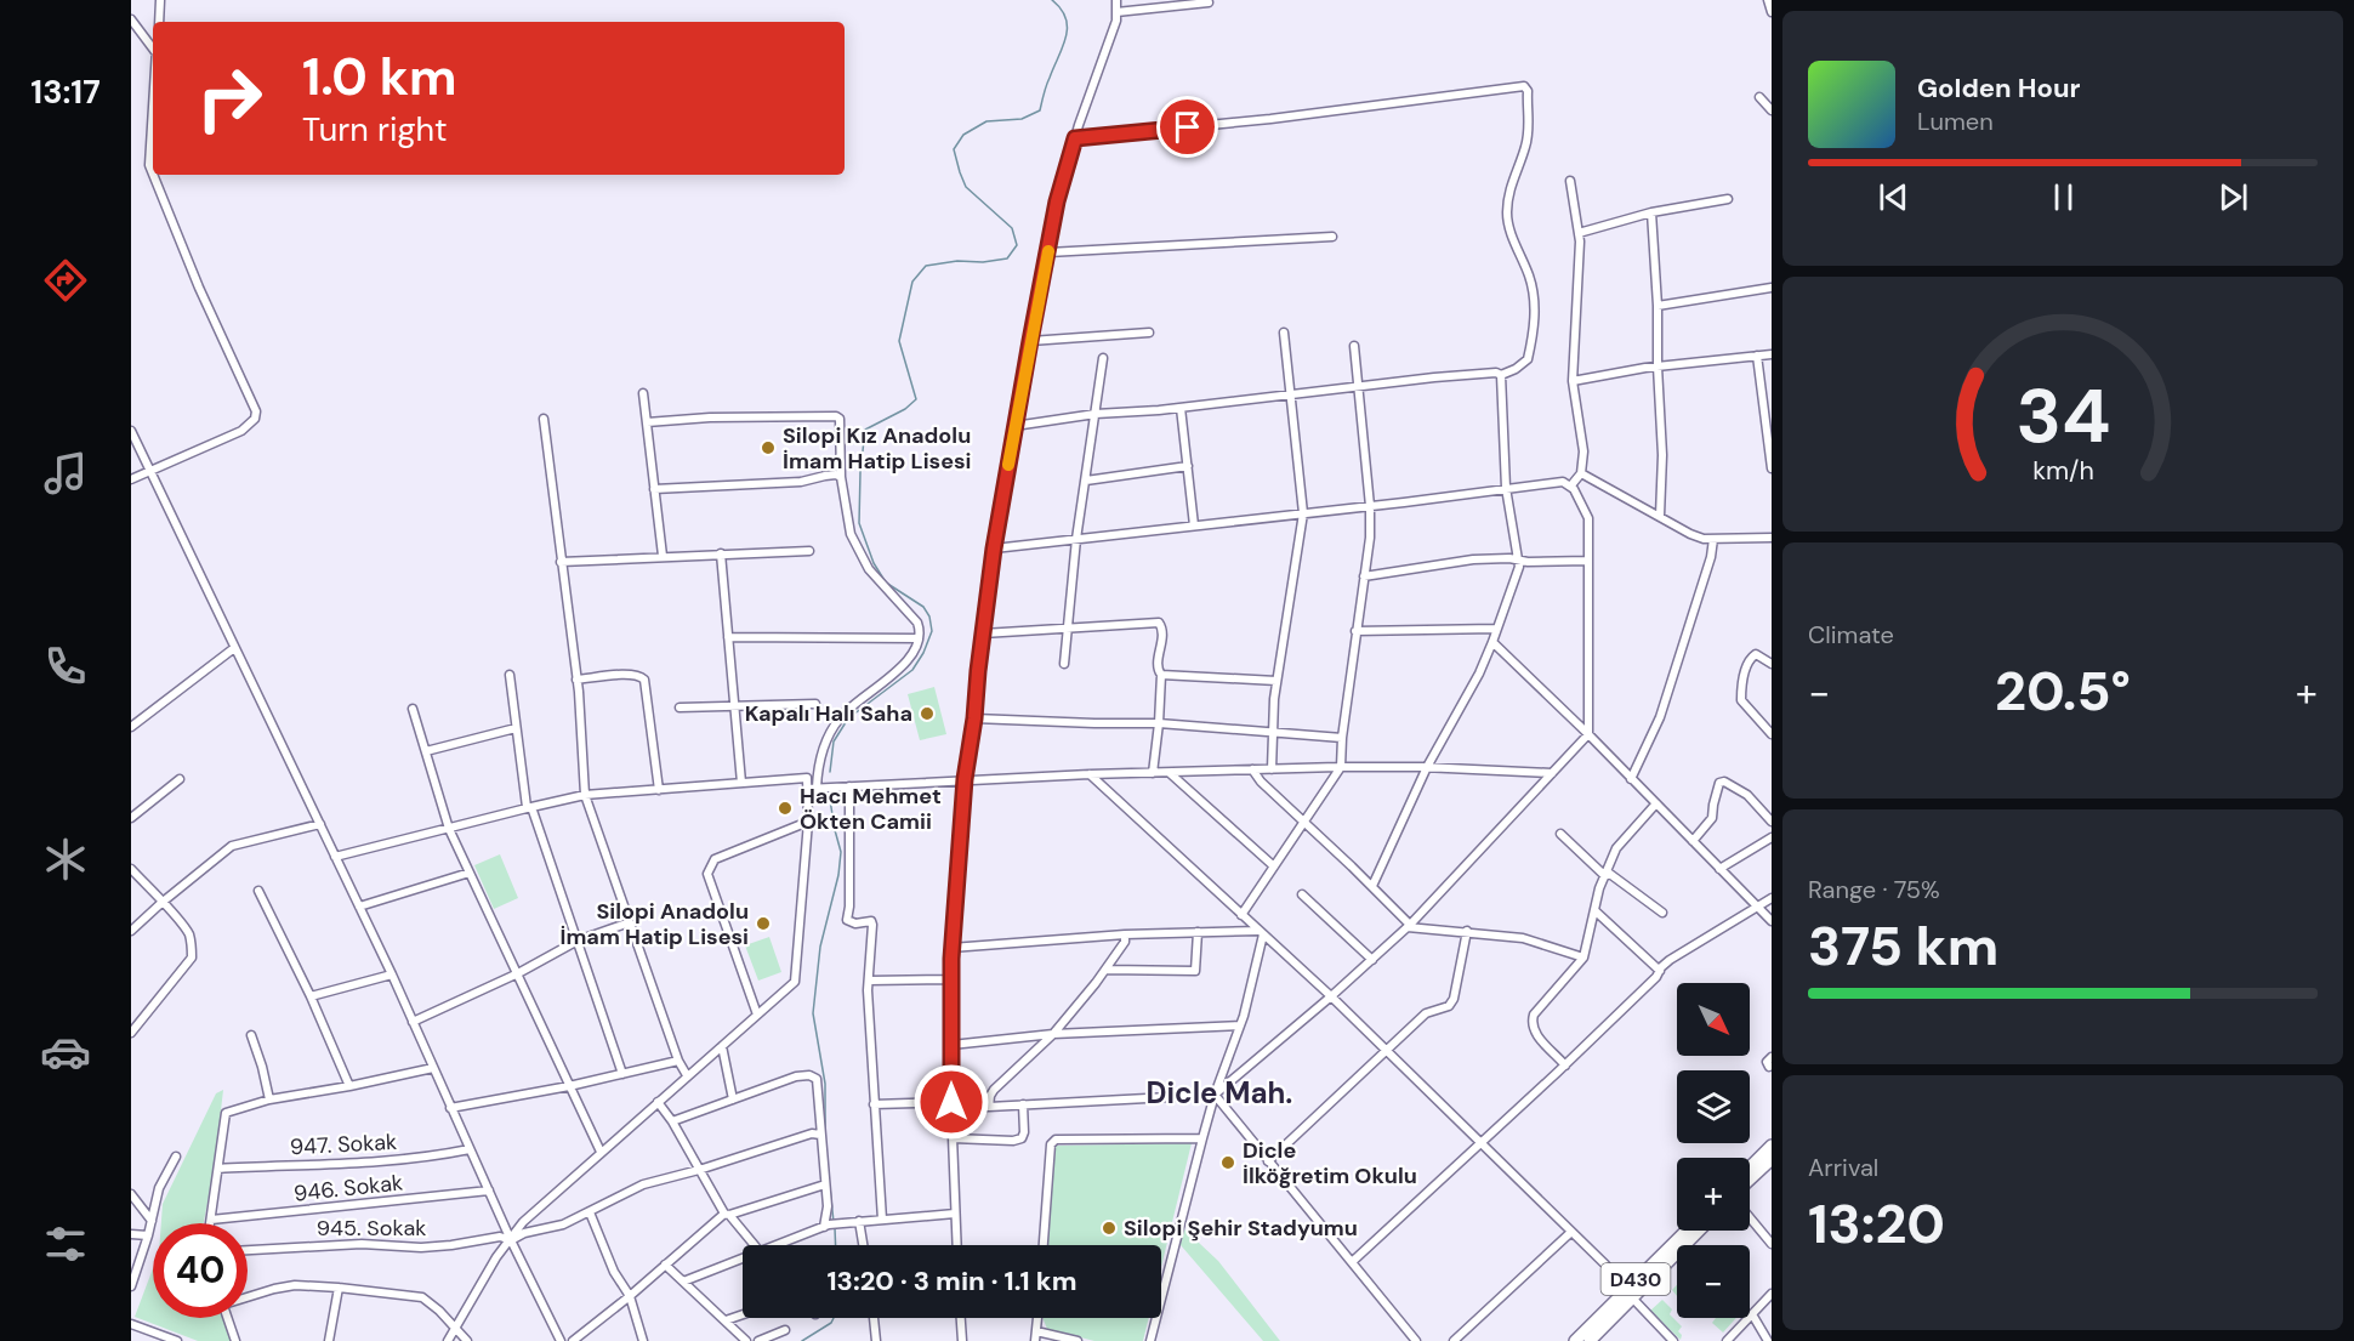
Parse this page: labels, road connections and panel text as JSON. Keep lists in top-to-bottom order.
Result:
{
  "streets": {
    "highway": ["D430"],
    "street": ["947. Sokak", "946. Sokak", "945. Sokak"]
  },
  "districts": ["Dicle Mah."],
  "places": [
    "Silopi Kız Anadolu İmam Hatip Lisesi",
    "Kapalı Halı Saha",
    "Hacı Mehmet Ökten Camii",
    "Silopi Anadolu İmam Hatip Lisesi",
    "Dicle İlköğretim Okulu",
    "Silopi Şehir Stadyumu"
  ],
  "north": "bottom right",
  "page": {
    "tabs": "13:17",
    "turn": ["1.0 km", "Turn right"],
    "song": ["Golden Hour", "Lumen"],
    "tile": [
      "Climate",
      ["Range · 75%", "375 km"],
      ["Arrival", "13:20"]
    ],
    "heat": ["−", "20.5°", "+"],
    "map_buttons": ["+", "−"],
    "limit": "40",
    "trip": "13:20 · 3 min · 1.1 km",
    "gauge": ["34", "km/h"]
  }
}
